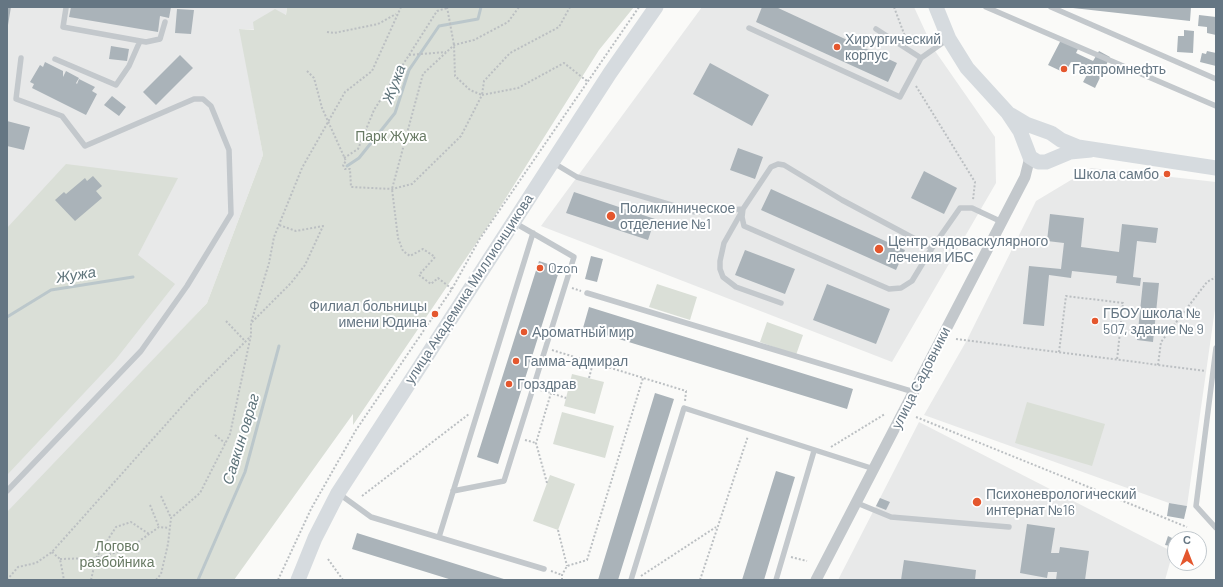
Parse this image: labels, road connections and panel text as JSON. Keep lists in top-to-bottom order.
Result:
{
  "streets": {
    "street": ["улица Академика Миллионщикова", "улица Садовники"]
  },
  "water": ["Жужа", "Савкин овраг"],
  "parks": ["Парк Жужа", "Логово разбойника"],
  "places": [
    "Хирургический корпус",
    "Газпромнефть",
    "Школа самбо",
    "Поликлиническое отделение №1",
    "Центр эндоваскулярного лечения ИБС",
    "Ozon",
    "Филиал больницы имени Юдина",
    "ГБОУ школа № 507, здание № 9",
    "Ароматный мир",
    "Гамма-адмирал",
    "Горздрав",
    "Психоневрологический интернат №16"
  ],
  "north": "top"
}
